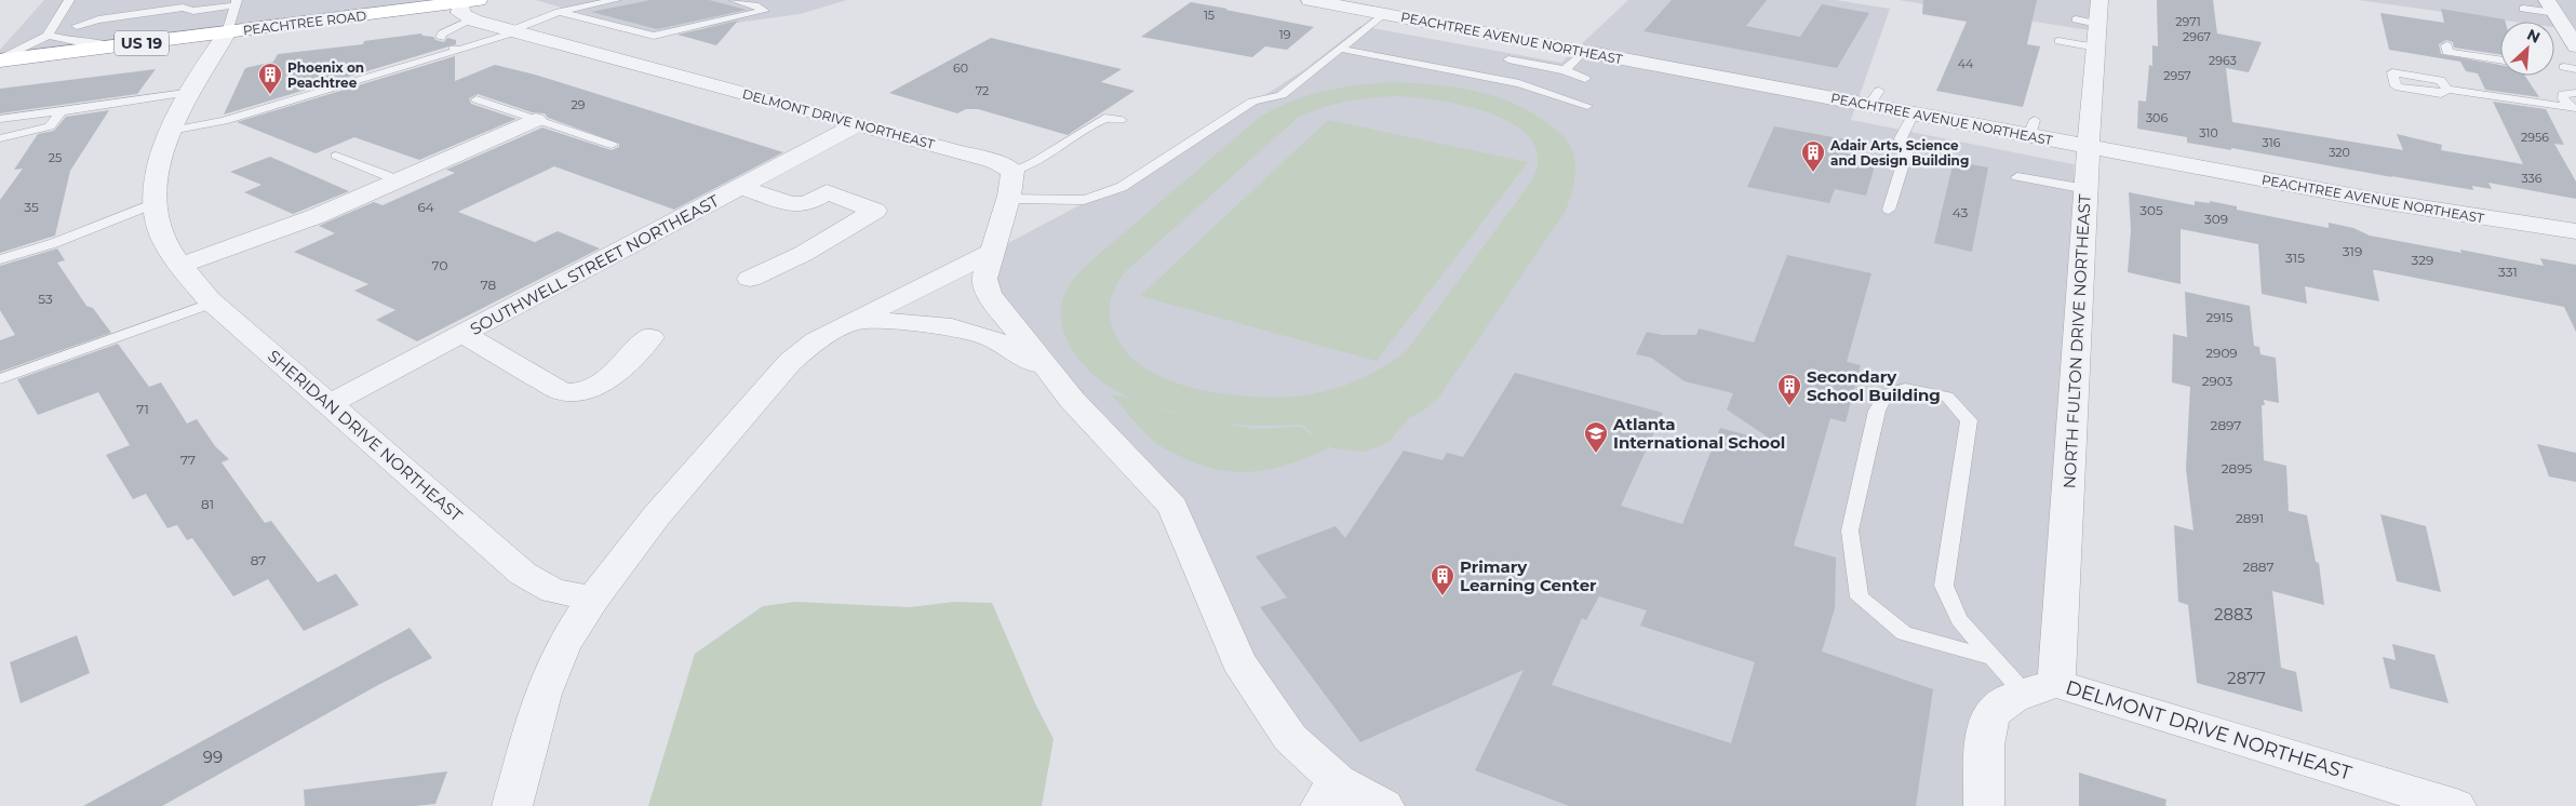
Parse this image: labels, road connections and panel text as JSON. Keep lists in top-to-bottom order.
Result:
{
  "streets": {
    "highway": ["PEACHTREE ROAD", "US 19"],
    "street": [
      "PEACHTREE AVENUE NORTHEAST",
      "DELMONT DRIVE NORTHEAST",
      "SOUTHWELL STREET NORTHEAST",
      "NORTH FULTON DRIVE NORTHEAST",
      "SHERIDAN DRIVE NORTHEAST"
    ]
  },
  "crossings": [
    ["PEACHTREE ROAD", "US 19"],
    ["PEACHTREE ROAD", "DELMONT DRIVE NORTHEAST"],
    ["PEACHTREE ROAD", "SHERIDAN DRIVE NORTHEAST"],
    ["PEACHTREE AVENUE NORTHEAST", "NORTH FULTON DRIVE NORTHEAST"],
    ["US 19", "SHERIDAN DRIVE NORTHEAST"],
    ["DELMONT DRIVE NORTHEAST", "SOUTHWELL STREET NORTHEAST"],
    ["DELMONT DRIVE NORTHEAST", "NORTH FULTON DRIVE NORTHEAST"],
    ["SOUTHWELL STREET NORTHEAST", "SHERIDAN DRIVE NORTHEAST"]
  ],
  "places": {
    "building": [
      "Phoenix on Peachtree",
      "Adair Arts, Science and Design Building",
      "Secondary School Building",
      "Primary Learning Center"
    ],
    "school or university": ["Atlanta International School"]
  },
  "house_numbers": [
    "15",
    "2971",
    "19",
    "2967",
    "2963",
    "44",
    "60",
    "2957",
    "72",
    "29",
    "306",
    "310",
    "2956",
    "316",
    "320",
    "25",
    "336",
    "35",
    "64",
    "305",
    "43",
    "309",
    "319",
    "315",
    "329",
    "70",
    "331",
    "78",
    "53",
    "2915",
    "2909",
    "2903",
    "71",
    "2897",
    "77",
    "2895",
    "81",
    "2891",
    "87",
    "2887",
    "2883",
    "2877",
    "99"
  ],
  "north": "top right"
}
